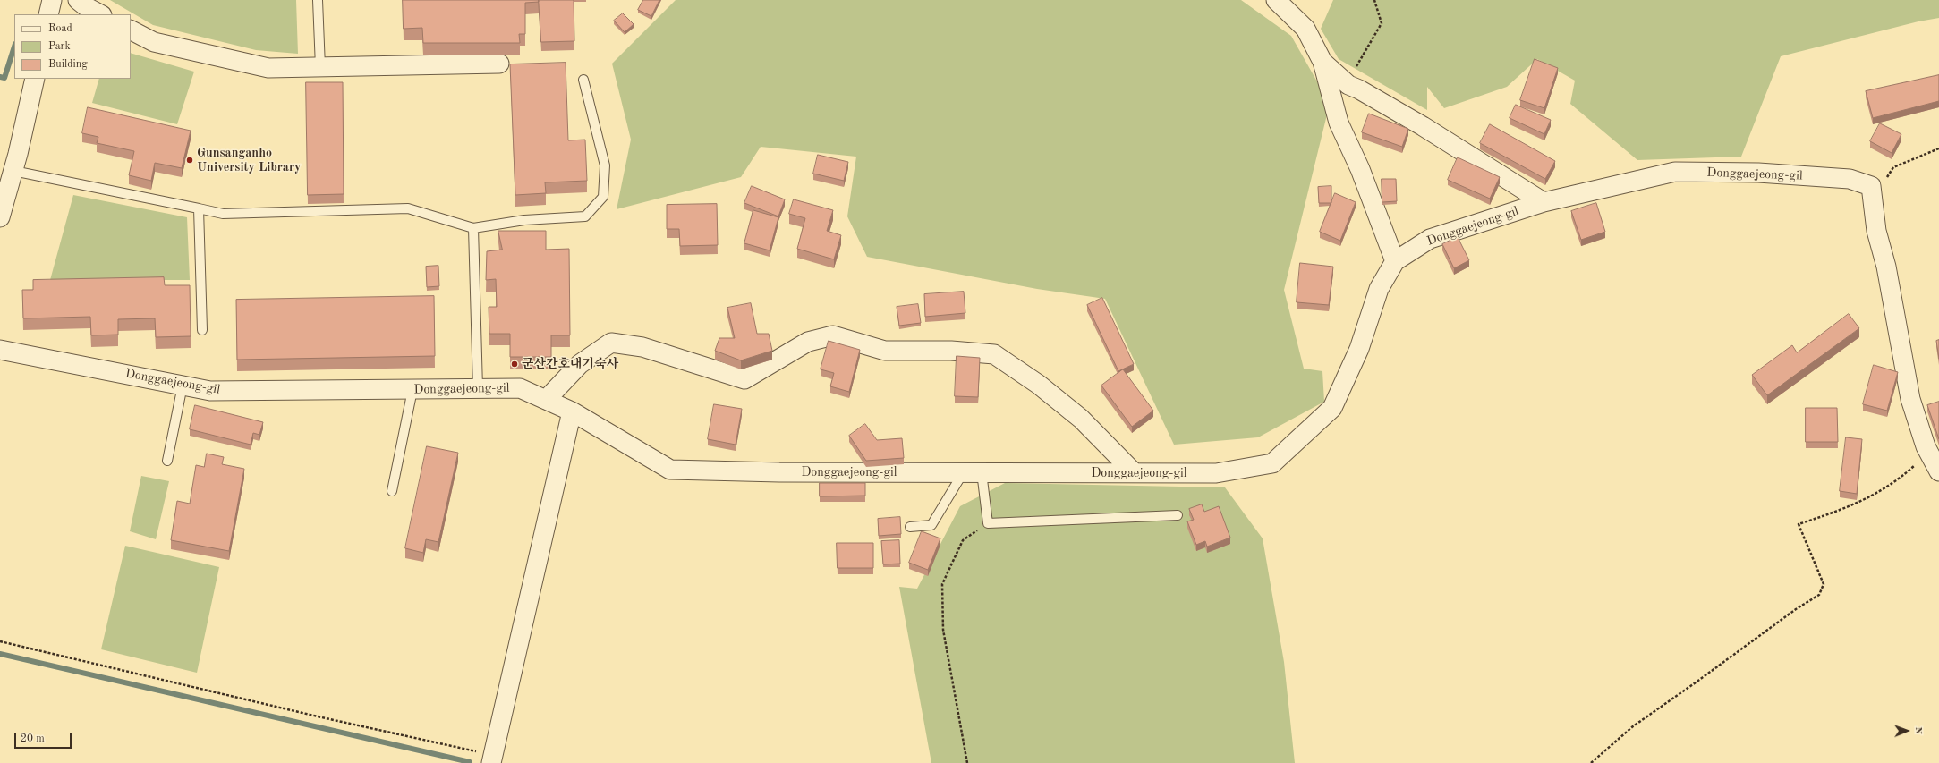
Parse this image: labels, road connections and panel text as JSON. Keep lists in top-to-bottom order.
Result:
{
  "streets": {
    "street": ["Donggaejeong-gil"]
  },
  "places": ["Gunsanganho University Library", "군산간호대기숙사"],
  "legend": ["Road", "Park", "Building"],
  "scale_bar": "20 m",
  "north": "right"
}
